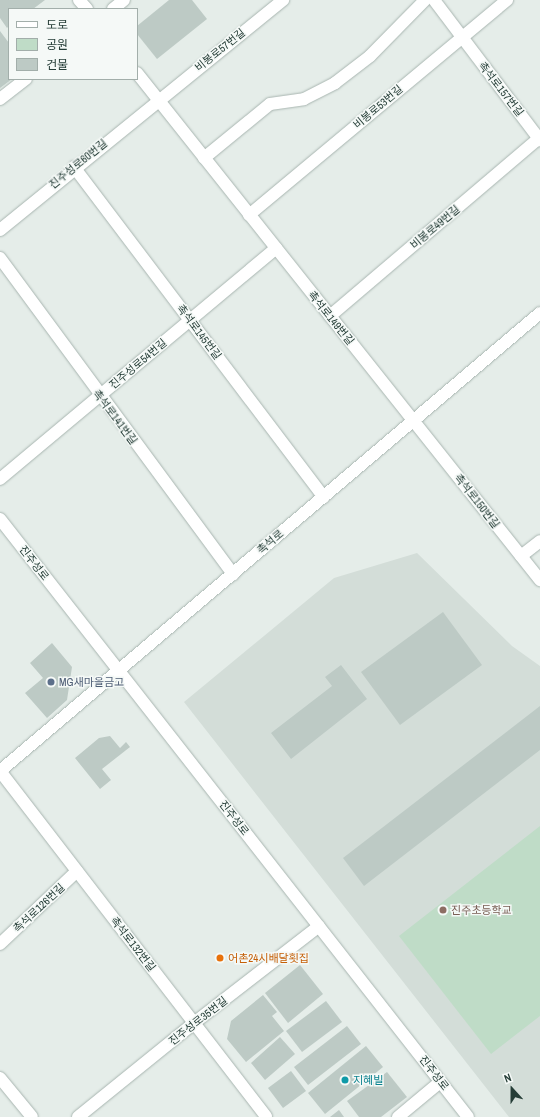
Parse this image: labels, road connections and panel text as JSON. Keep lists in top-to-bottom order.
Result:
{
  "streets": {
    "street": [
      "비봉로57번길",
      "촉석로157번길",
      "비봉로53번길",
      "진주성로60번길",
      "비봉로49번길",
      "촉석로149번길",
      "촉석로145번길",
      "진주성로54번길",
      "촉석로141번길",
      "촉석로150번길",
      "촉석로",
      "진주성로",
      "촉석로126번길",
      "촉석로132번길",
      "진주성로35번길"
    ]
  },
  "crossings": [
    ["비봉로57번길", "진주성로60번길"],
    ["비봉로57번길", "촉석로149번길"],
    ["촉석로157번길", "비봉로53번길"],
    ["촉석로157번길", "비봉로49번길"],
    ["비봉로53번길", "촉석로149번길"],
    ["진주성로60번길", "촉석로149번길"],
    ["진주성로60번길", "촉석로145번길"],
    ["비봉로49번길", "촉석로149번길"],
    ["촉석로149번길", "진주성로54번길"],
    ["촉석로149번길", "촉석로150번길"],
    ["촉석로149번길", "촉석로"],
    ["촉석로145번길", "진주성로54번길"],
    ["촉석로145번길", "촉석로"],
    ["진주성로54번길", "촉석로141번길"],
    ["촉석로141번길", "촉석로"],
    ["촉석로150번길", "촉석로"],
    ["촉석로", "진주성로"],
    ["촉석로", "촉석로132번길"],
    ["진주성로", "진주성로35번길"],
    ["촉석로126번길", "촉석로132번길"],
    ["촉석로132번길", "진주성로35번길"]
  ],
  "places": [
    "MG새마을금고",
    "진주초등학교",
    "어촌24시배달횟집",
    "지혜빌"
  ],
  "legend": ["도로", "공원", "건물"],
  "north": "top"
}
